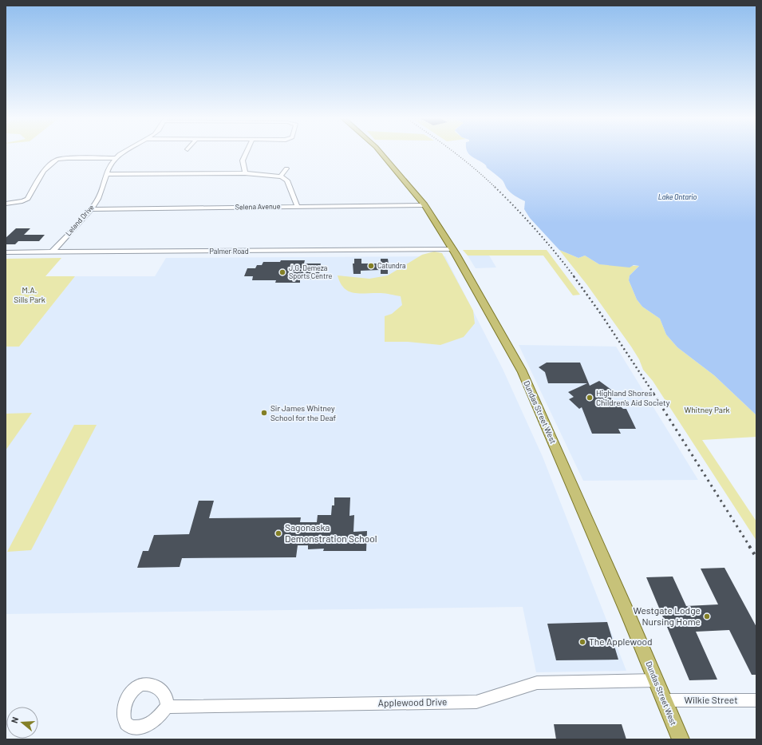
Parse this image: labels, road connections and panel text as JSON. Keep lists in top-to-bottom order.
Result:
{
  "streets": {
    "main road": ["Dundas Street West"],
    "street": [
      "Selena Avenue",
      "Leland Drive",
      "Palmer Road",
      "Wilkie Street",
      "Applewood Drive"
    ]
  },
  "crossings": [
    ["Selena Avenue", "Leland Drive"],
    ["Selena Avenue", "Dundas Street West"],
    ["Leland Drive", "Palmer Road"],
    ["Palmer Road", "Dundas Street West"],
    ["Dundas Street West", "Wilkie Street"],
    ["Dundas Street West", "Applewood Drive"]
  ],
  "water": ["Lake Ontario"],
  "parks": ["M.A. Sills Park", "Whitney Park"],
  "places": [
    "Catundra",
    "J.G. Demeza Sports Centre",
    "Highland Shores Children's Aid Society",
    "Sir James Whitney School for the Deaf",
    "Sagonaska Demonstration School",
    "Westgate Lodge Nursing Home",
    "The Applewood"
  ],
  "north": "left"
}
